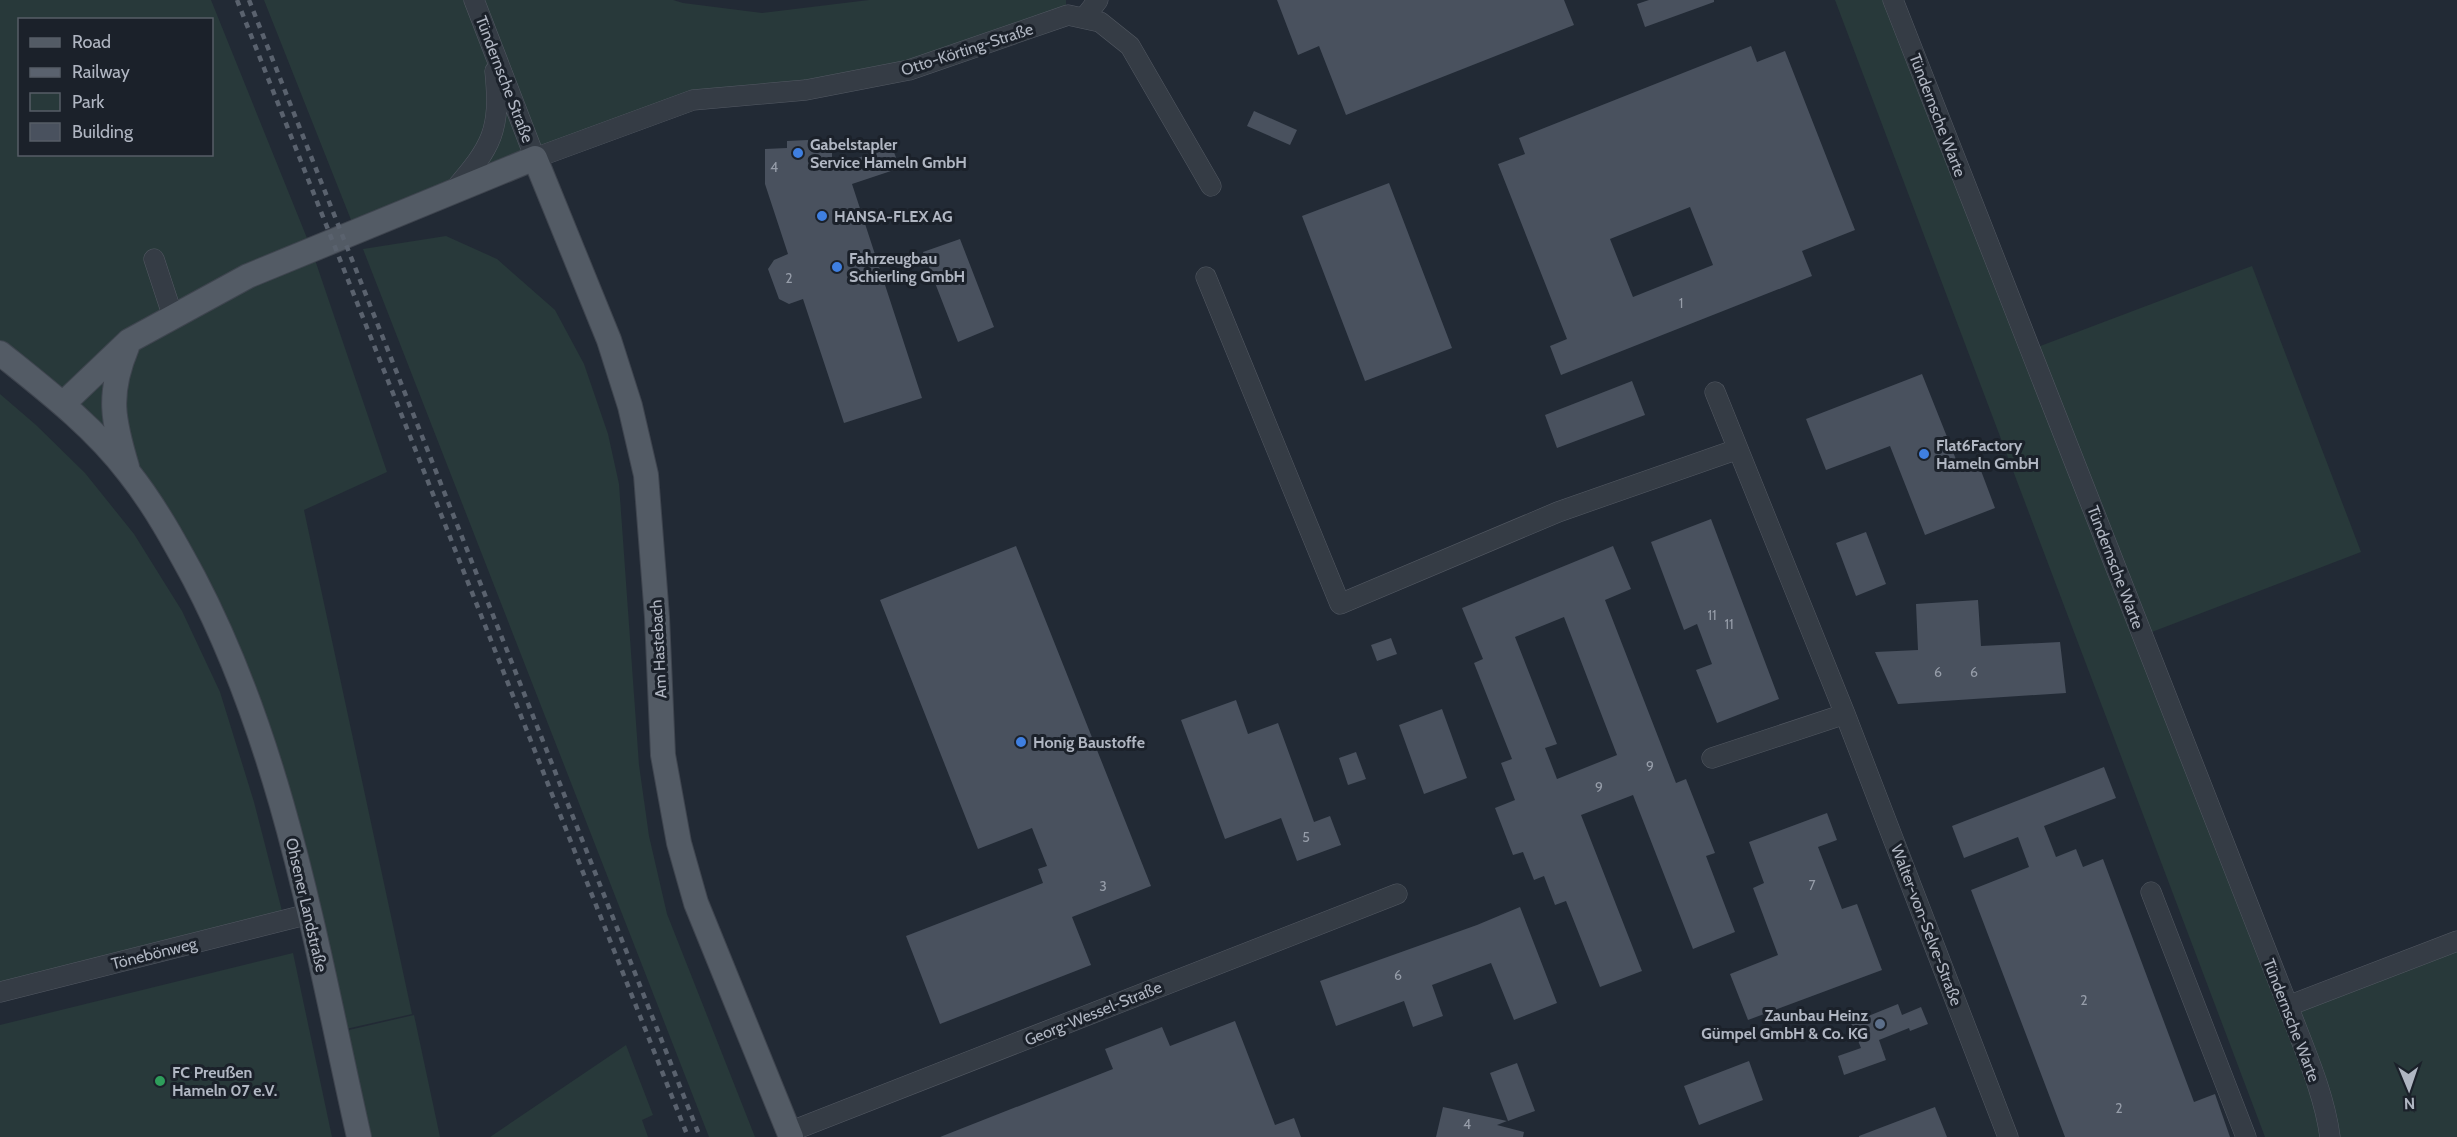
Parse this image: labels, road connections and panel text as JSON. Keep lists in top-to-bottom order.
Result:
{
  "streets": {
    "main road": ["Am Hastebach", "Ohsener Landstraße"],
    "street": [
      "Otto-Körting-Straße",
      "Tündernsche Straße",
      "Tündernsche Warte",
      "Walter-von-Selve-Straße",
      "Tönebönweg",
      "Georg-Wessel-Straße"
    ]
  },
  "crossings": [
    ["Otto-Körting-Straße", "Tündernsche Straße"],
    ["Otto-Körting-Straße", "Am Hastebach"],
    ["Tündernsche Straße", "Am Hastebach"],
    ["Am Hastebach", "Georg-Wessel-Straße"],
    ["Ohsener Landstraße", "Tönebönweg"]
  ],
  "places": [
    "Gabelstapler Service Hameln GmbH",
    "HANSA-FLEX AG",
    "Fahrzeugbau Schierling GmbH",
    "Flat6Factory Hameln GmbH",
    "Honig Baustoffe",
    "Zaunbau Heinz Gümpel GmbH & Co. KG",
    "FC Preußen Hameln 07 e.V."
  ],
  "house_numbers": [
    "4",
    "2",
    "1",
    "11",
    "11",
    "6",
    "6",
    "9",
    "9",
    "5",
    "7",
    "3",
    "6",
    "2",
    "2",
    "4"
  ],
  "legend": [
    "Road",
    "Railway",
    "Park",
    "Building"
  ],
  "north": "bottom"
}
